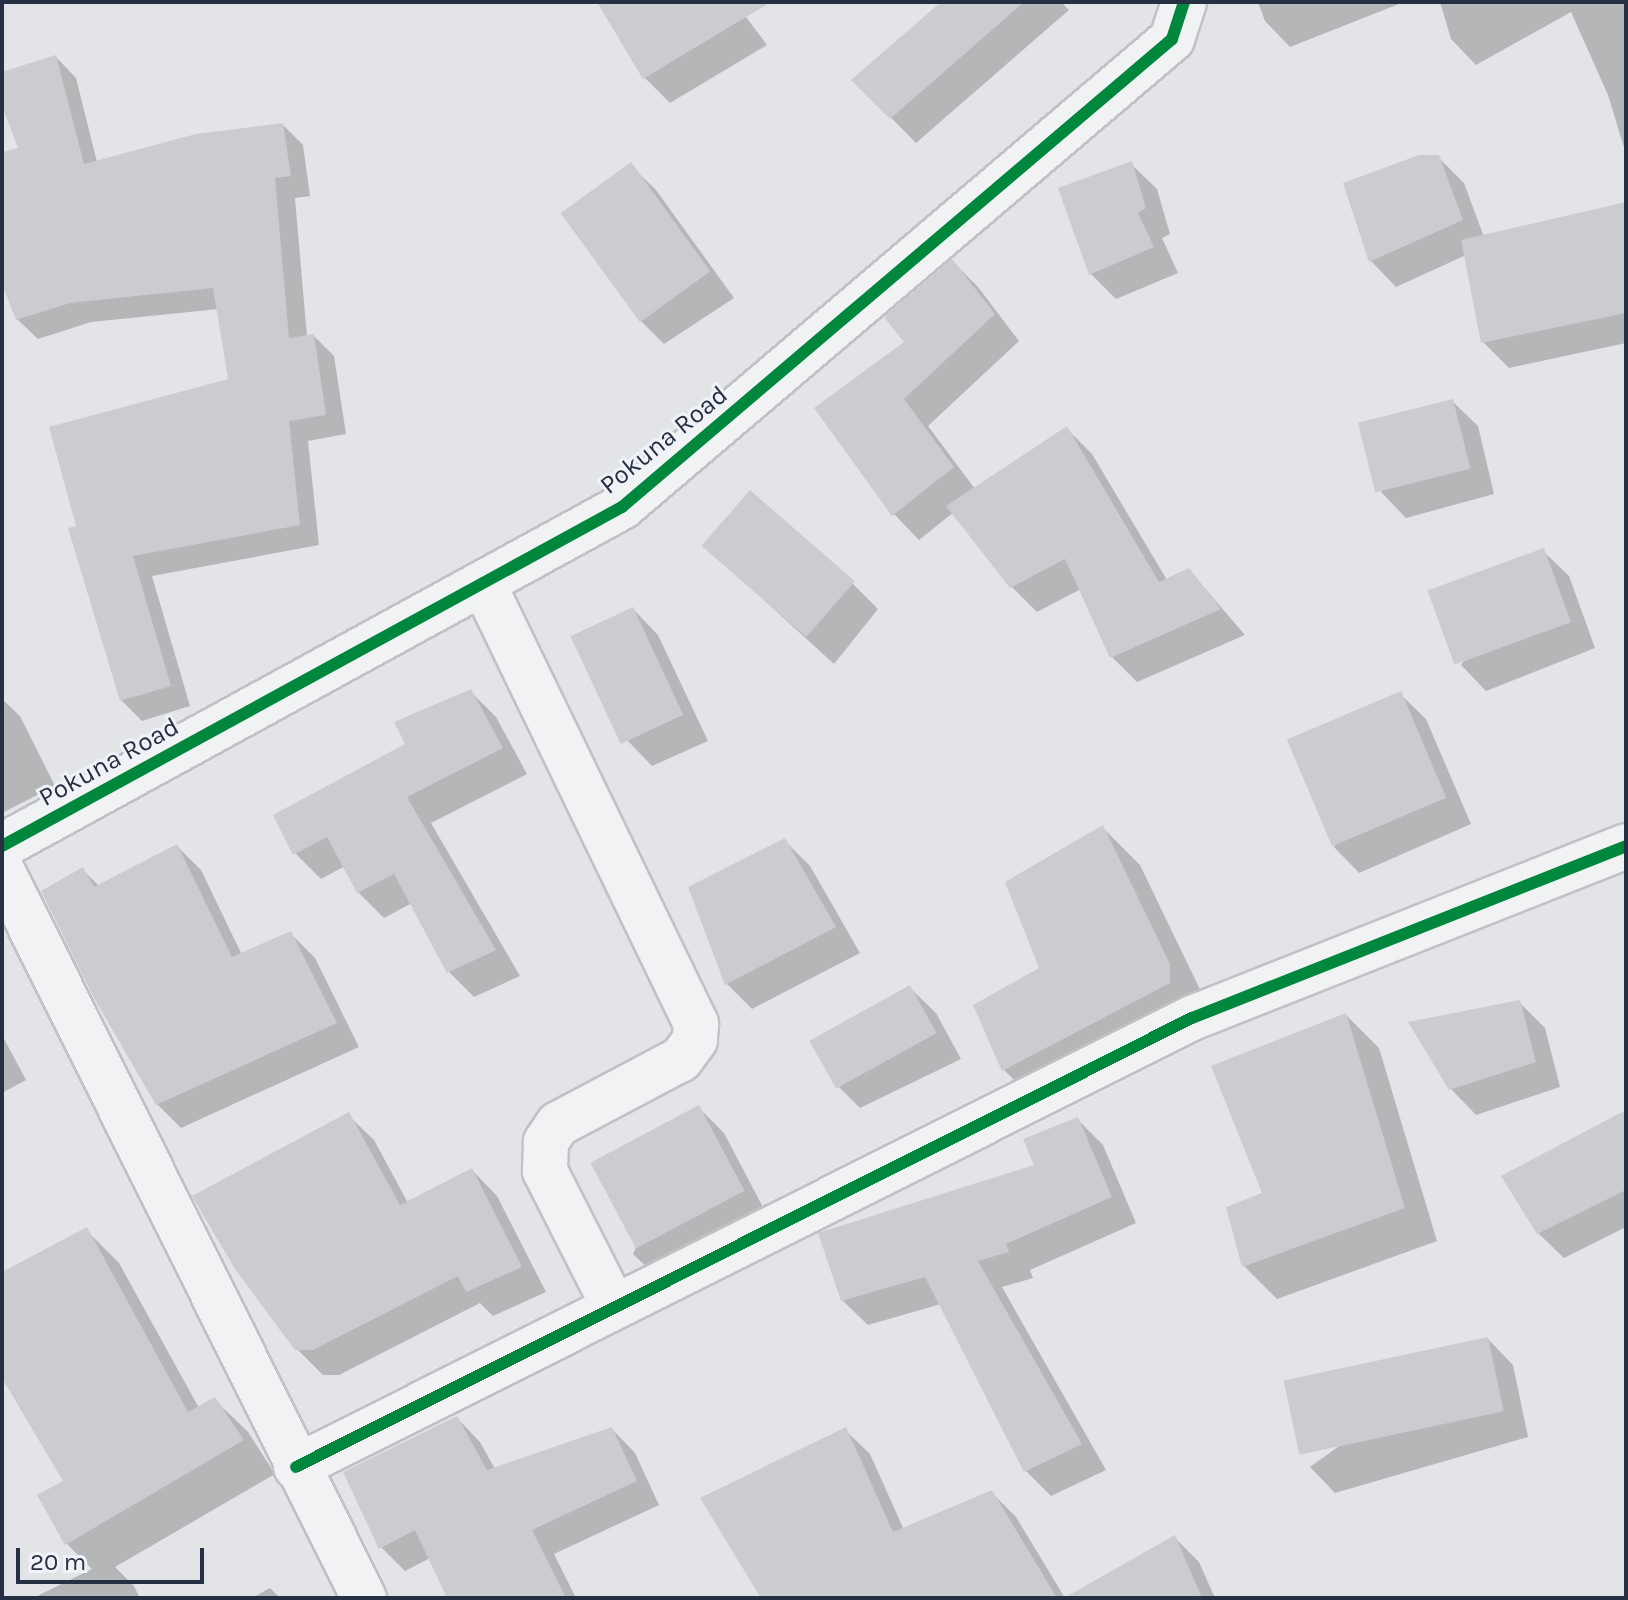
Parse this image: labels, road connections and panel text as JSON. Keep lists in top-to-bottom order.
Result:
{
  "streets": {
    "street": ["Pokuna Road"]
  },
  "scale_bar": "20 m"
}
